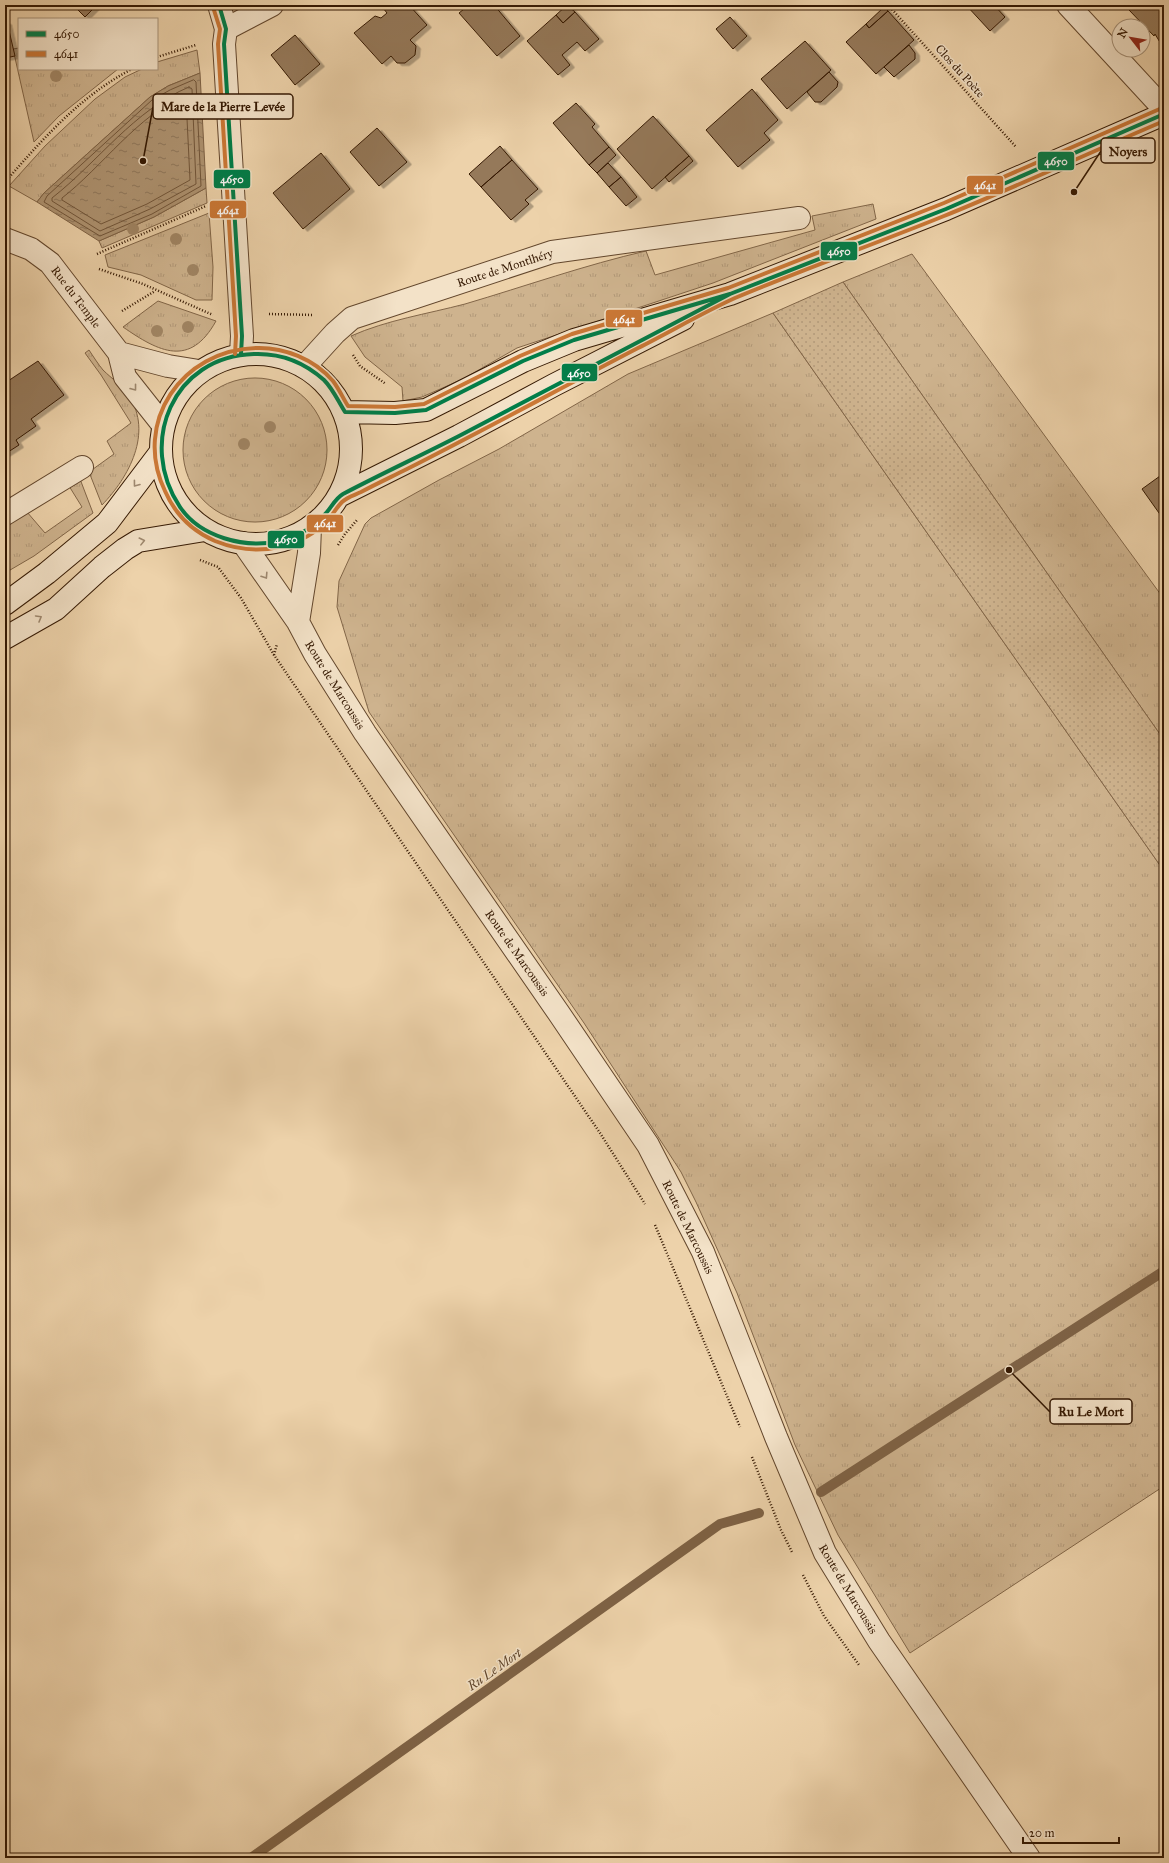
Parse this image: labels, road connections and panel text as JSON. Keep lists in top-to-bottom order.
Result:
{
  "streets": {
    "street": ["Route de Montlhéry", "Rue du Temple", "Route de Marcoussis"],
    "path": ["Clos du Poète"]
  },
  "water": ["Ru Le Mort"],
  "places": ["Mare de la Pierre Levée", "Noyers", "Ru Le Mort"],
  "lines": ["transit line 4650", "transit line 4641"],
  "legend": ["4650", "4641"],
  "scale_bar": "20 m",
  "north": "top left"
}
